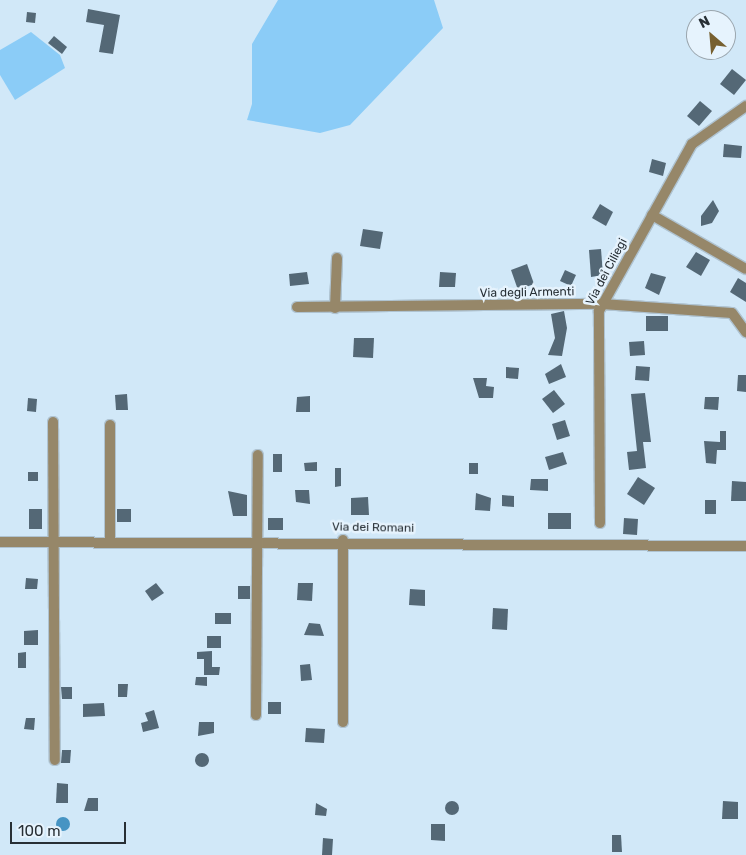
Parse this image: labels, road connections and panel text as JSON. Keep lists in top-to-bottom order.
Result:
{
  "streets": {
    "street": ["Via dei Ciliegi", "Via degli Armenti", "Via dei Romani"]
  },
  "crossings": [
    ["Via dei Ciliegi", "Via degli Armenti"]
  ],
  "scale_bar": "100 m",
  "north": "top left"
}
